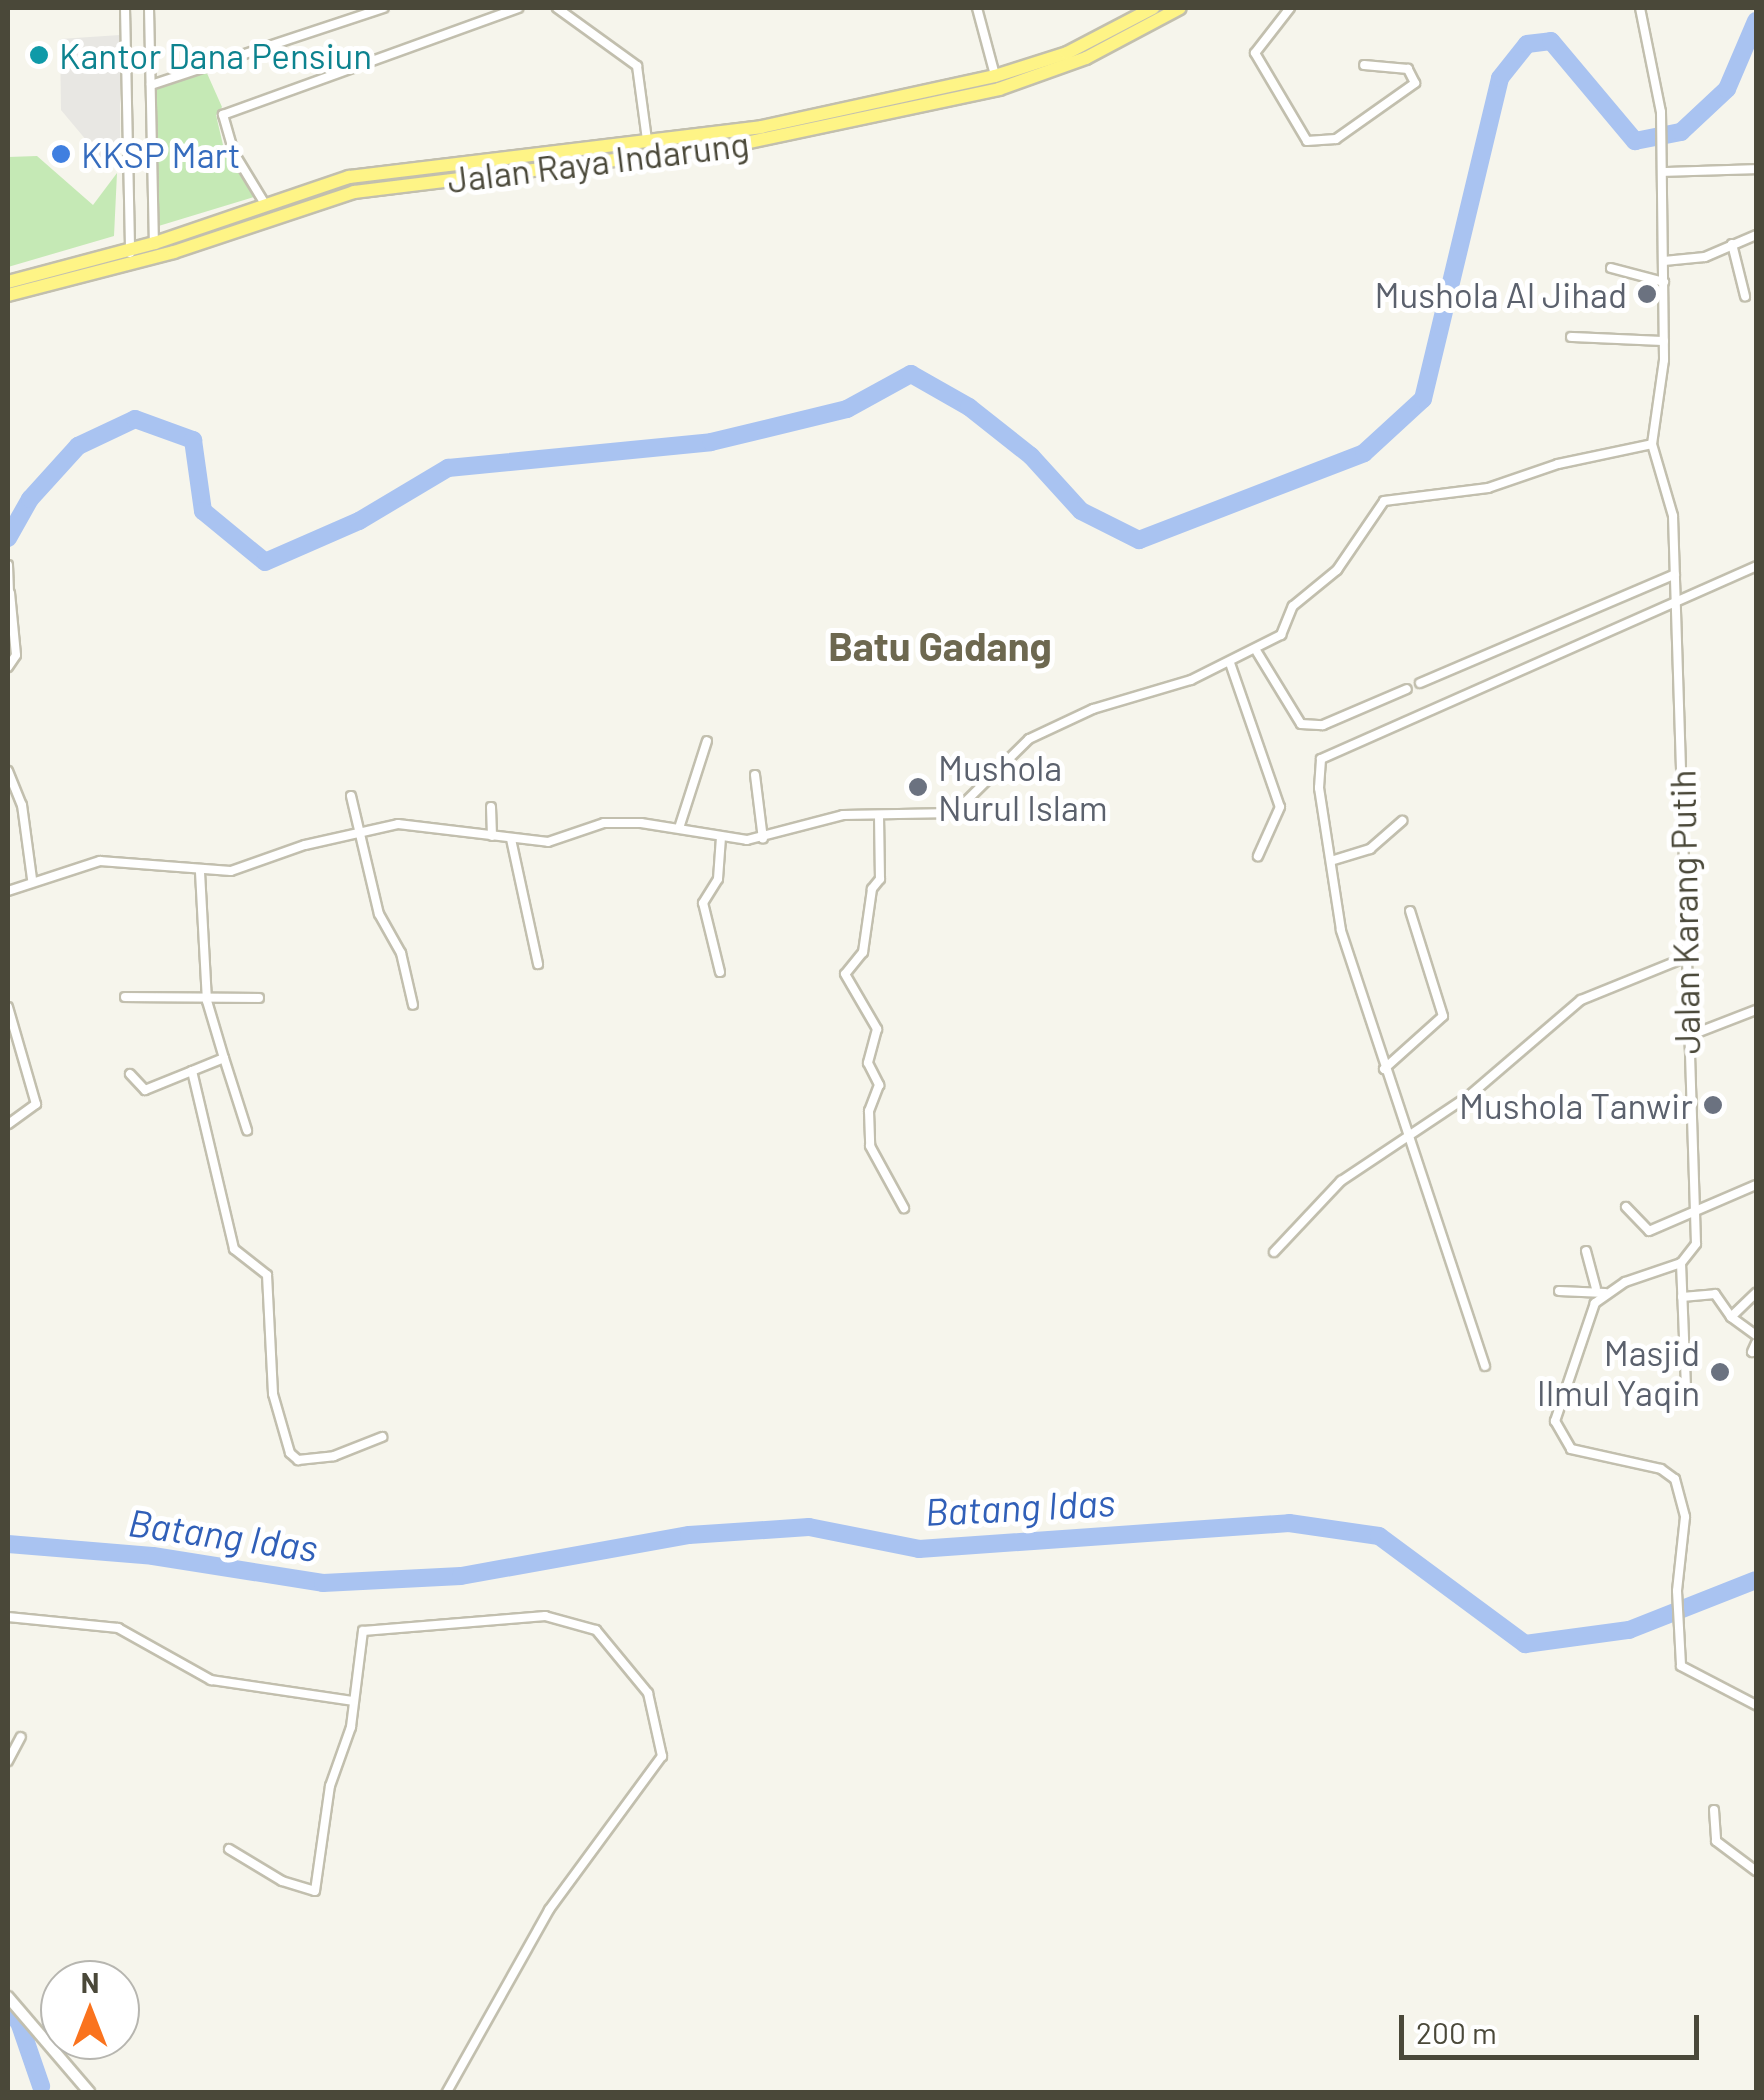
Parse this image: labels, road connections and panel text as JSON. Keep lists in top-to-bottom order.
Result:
{
  "streets": {
    "highway": ["Jalan Raya Indarung"],
    "street": ["Jalan Karang Putih"]
  },
  "districts": ["Batu Gadang"],
  "water": ["Batang Idas"],
  "places": [
    "Kantor Dana Pensiun",
    "KKSP Mart",
    "Mushola Al Jihad",
    "Mushola Nurul Islam",
    "Mushola Tanwir",
    "Masjid Ilmul Yaqin"
  ],
  "scale_bar": "200 m",
  "north": "top"
}
